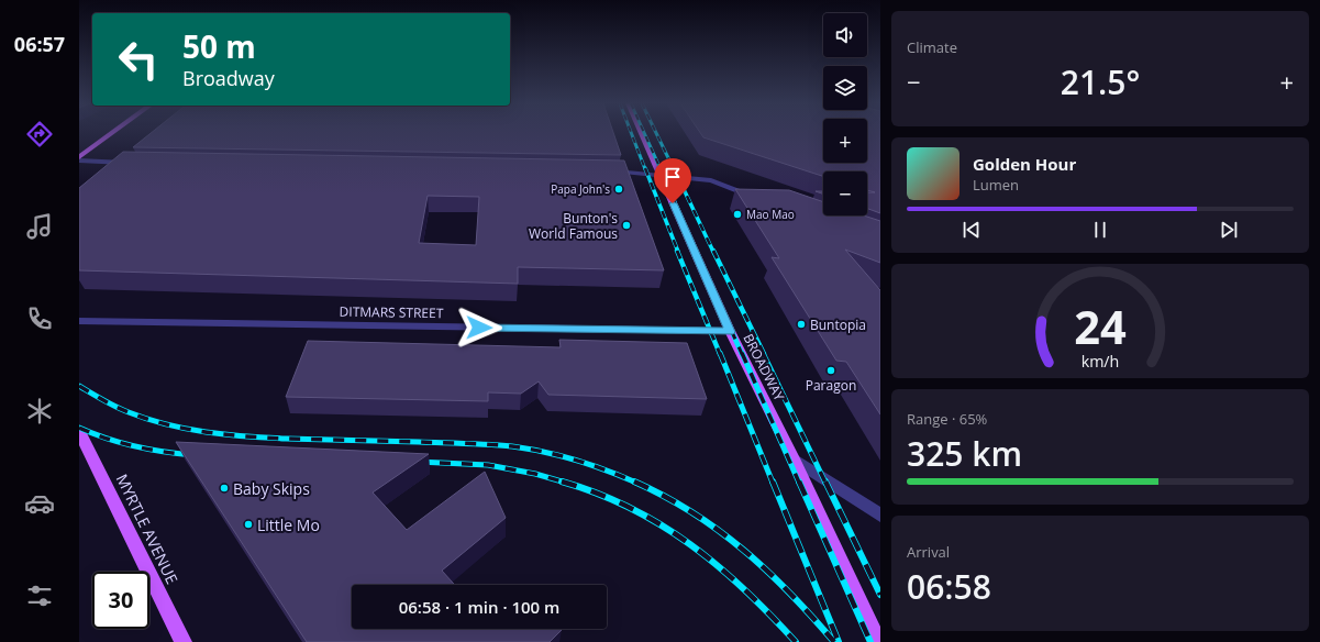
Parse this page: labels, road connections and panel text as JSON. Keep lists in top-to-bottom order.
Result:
{
  "streets": {
    "main road": ["BROADWAY", "MYRTLE AVENUE"],
    "street": ["DITMARS STREET"]
  },
  "crossings": [
    ["DITMARS STREET", "BROADWAY"]
  ],
  "places": [
    "Papa John's",
    "Mao Mao",
    "Bunton's World Famous",
    "Buntopia",
    "Paragon",
    "Baby Skips",
    "Little Mo"
  ],
  "page": {
    "tabs": "06:57",
    "tile": [
      "Climate",
      ["Range · 65%", "325 km"],
      ["Arrival", "06:58"]
    ],
    "map_buttons": ["+", "−"],
    "turn": ["50 m", "Broadway"],
    "heat": ["−", "21.5°", "+"],
    "song": ["Golden Hour", "Lumen"],
    "limit": "30",
    "trip": "06:58 · 1 min · 100 m",
    "gauge": ["24", "km/h"]
  }
}
